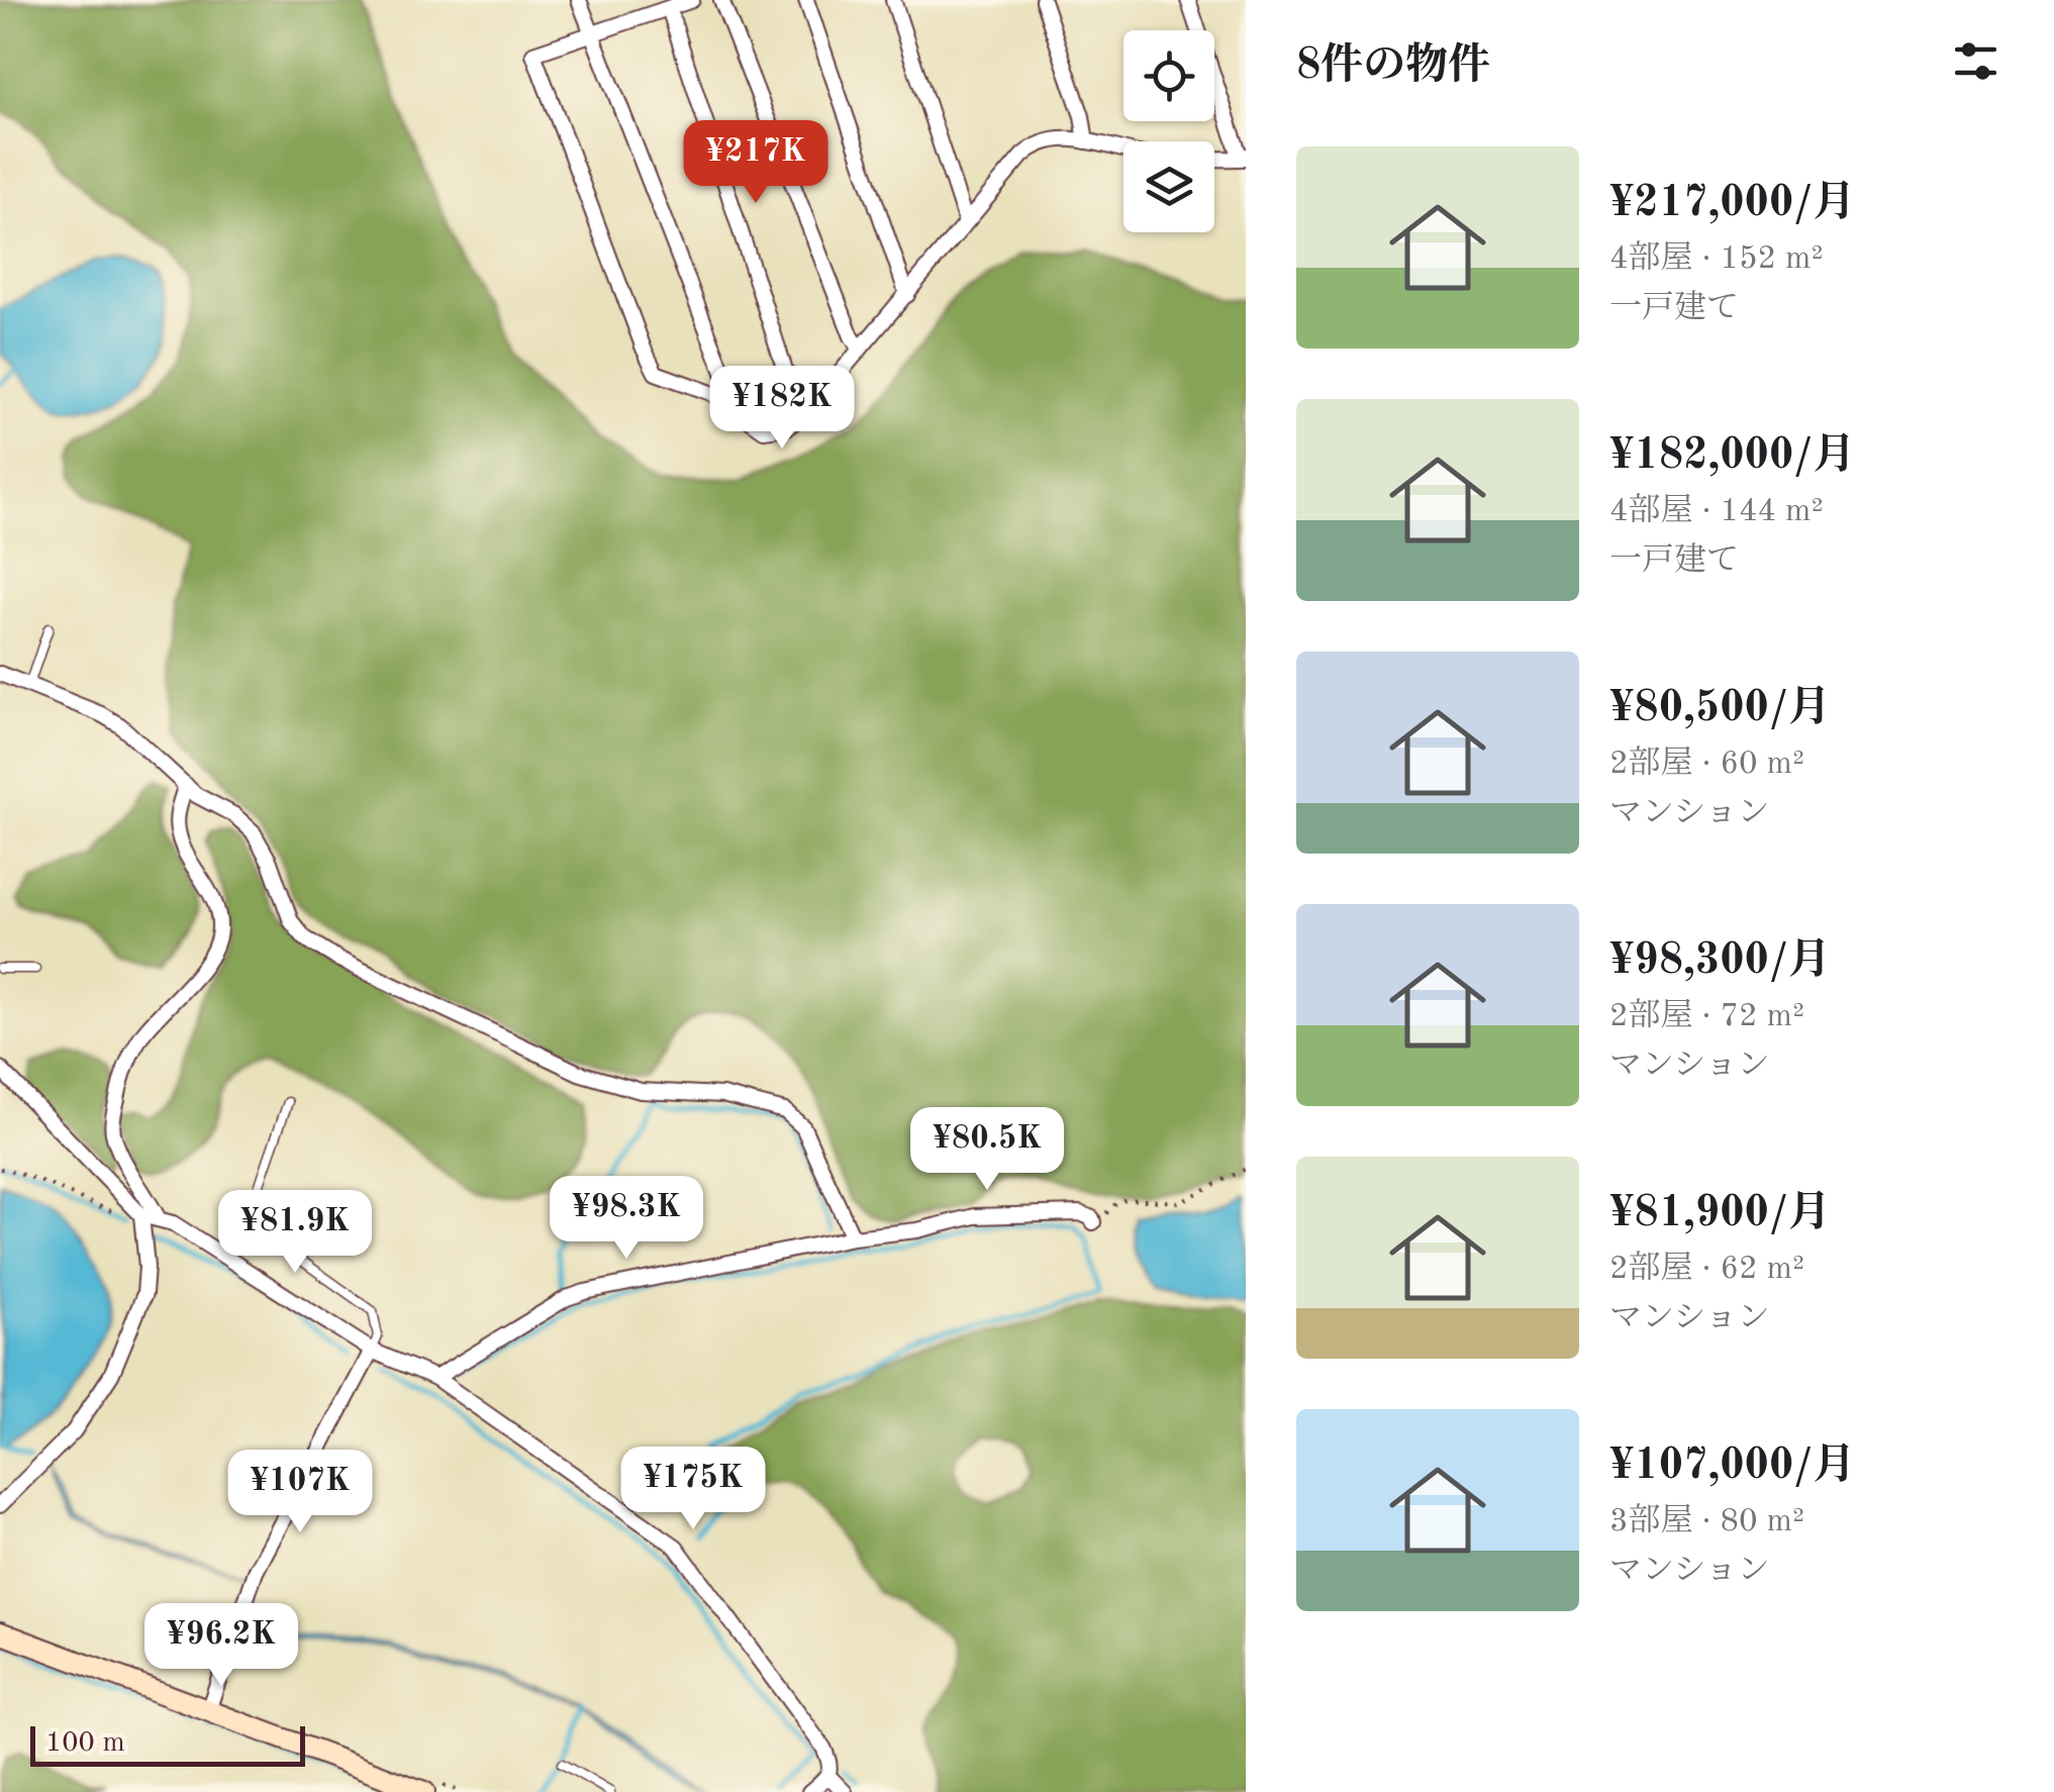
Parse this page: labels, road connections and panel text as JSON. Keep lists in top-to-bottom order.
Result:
{
  "scale_bar": "100 m",
  "page": {
    "heading": "8件の物件",
    "price": [
      "¥217K",
      "¥182K",
      "¥80.5K",
      "¥98.3K",
      "¥81.9K",
      "¥175K",
      "¥107K",
      "¥96.2K"
    ],
    "list": [
      {
        "name": "¥217,000/月",
        "note": "4部屋 · 152 m² · 一戸建て"
      },
      {
        "name": "¥182,000/月",
        "note": "4部屋 · 144 m² · 一戸建て"
      },
      {
        "name": "¥80,500/月",
        "note": "2部屋 · 60 m² · マンション"
      },
      {
        "name": "¥98,300/月",
        "note": "2部屋 · 72 m² · マンション"
      },
      {
        "name": "¥81,900/月",
        "note": "2部屋 · 62 m² · マンション"
      },
      {
        "name": "¥107,000/月",
        "note": "3部屋 · 80 m² · マンション"
      }
    ],
    "scale": "100 m"
  }
}
